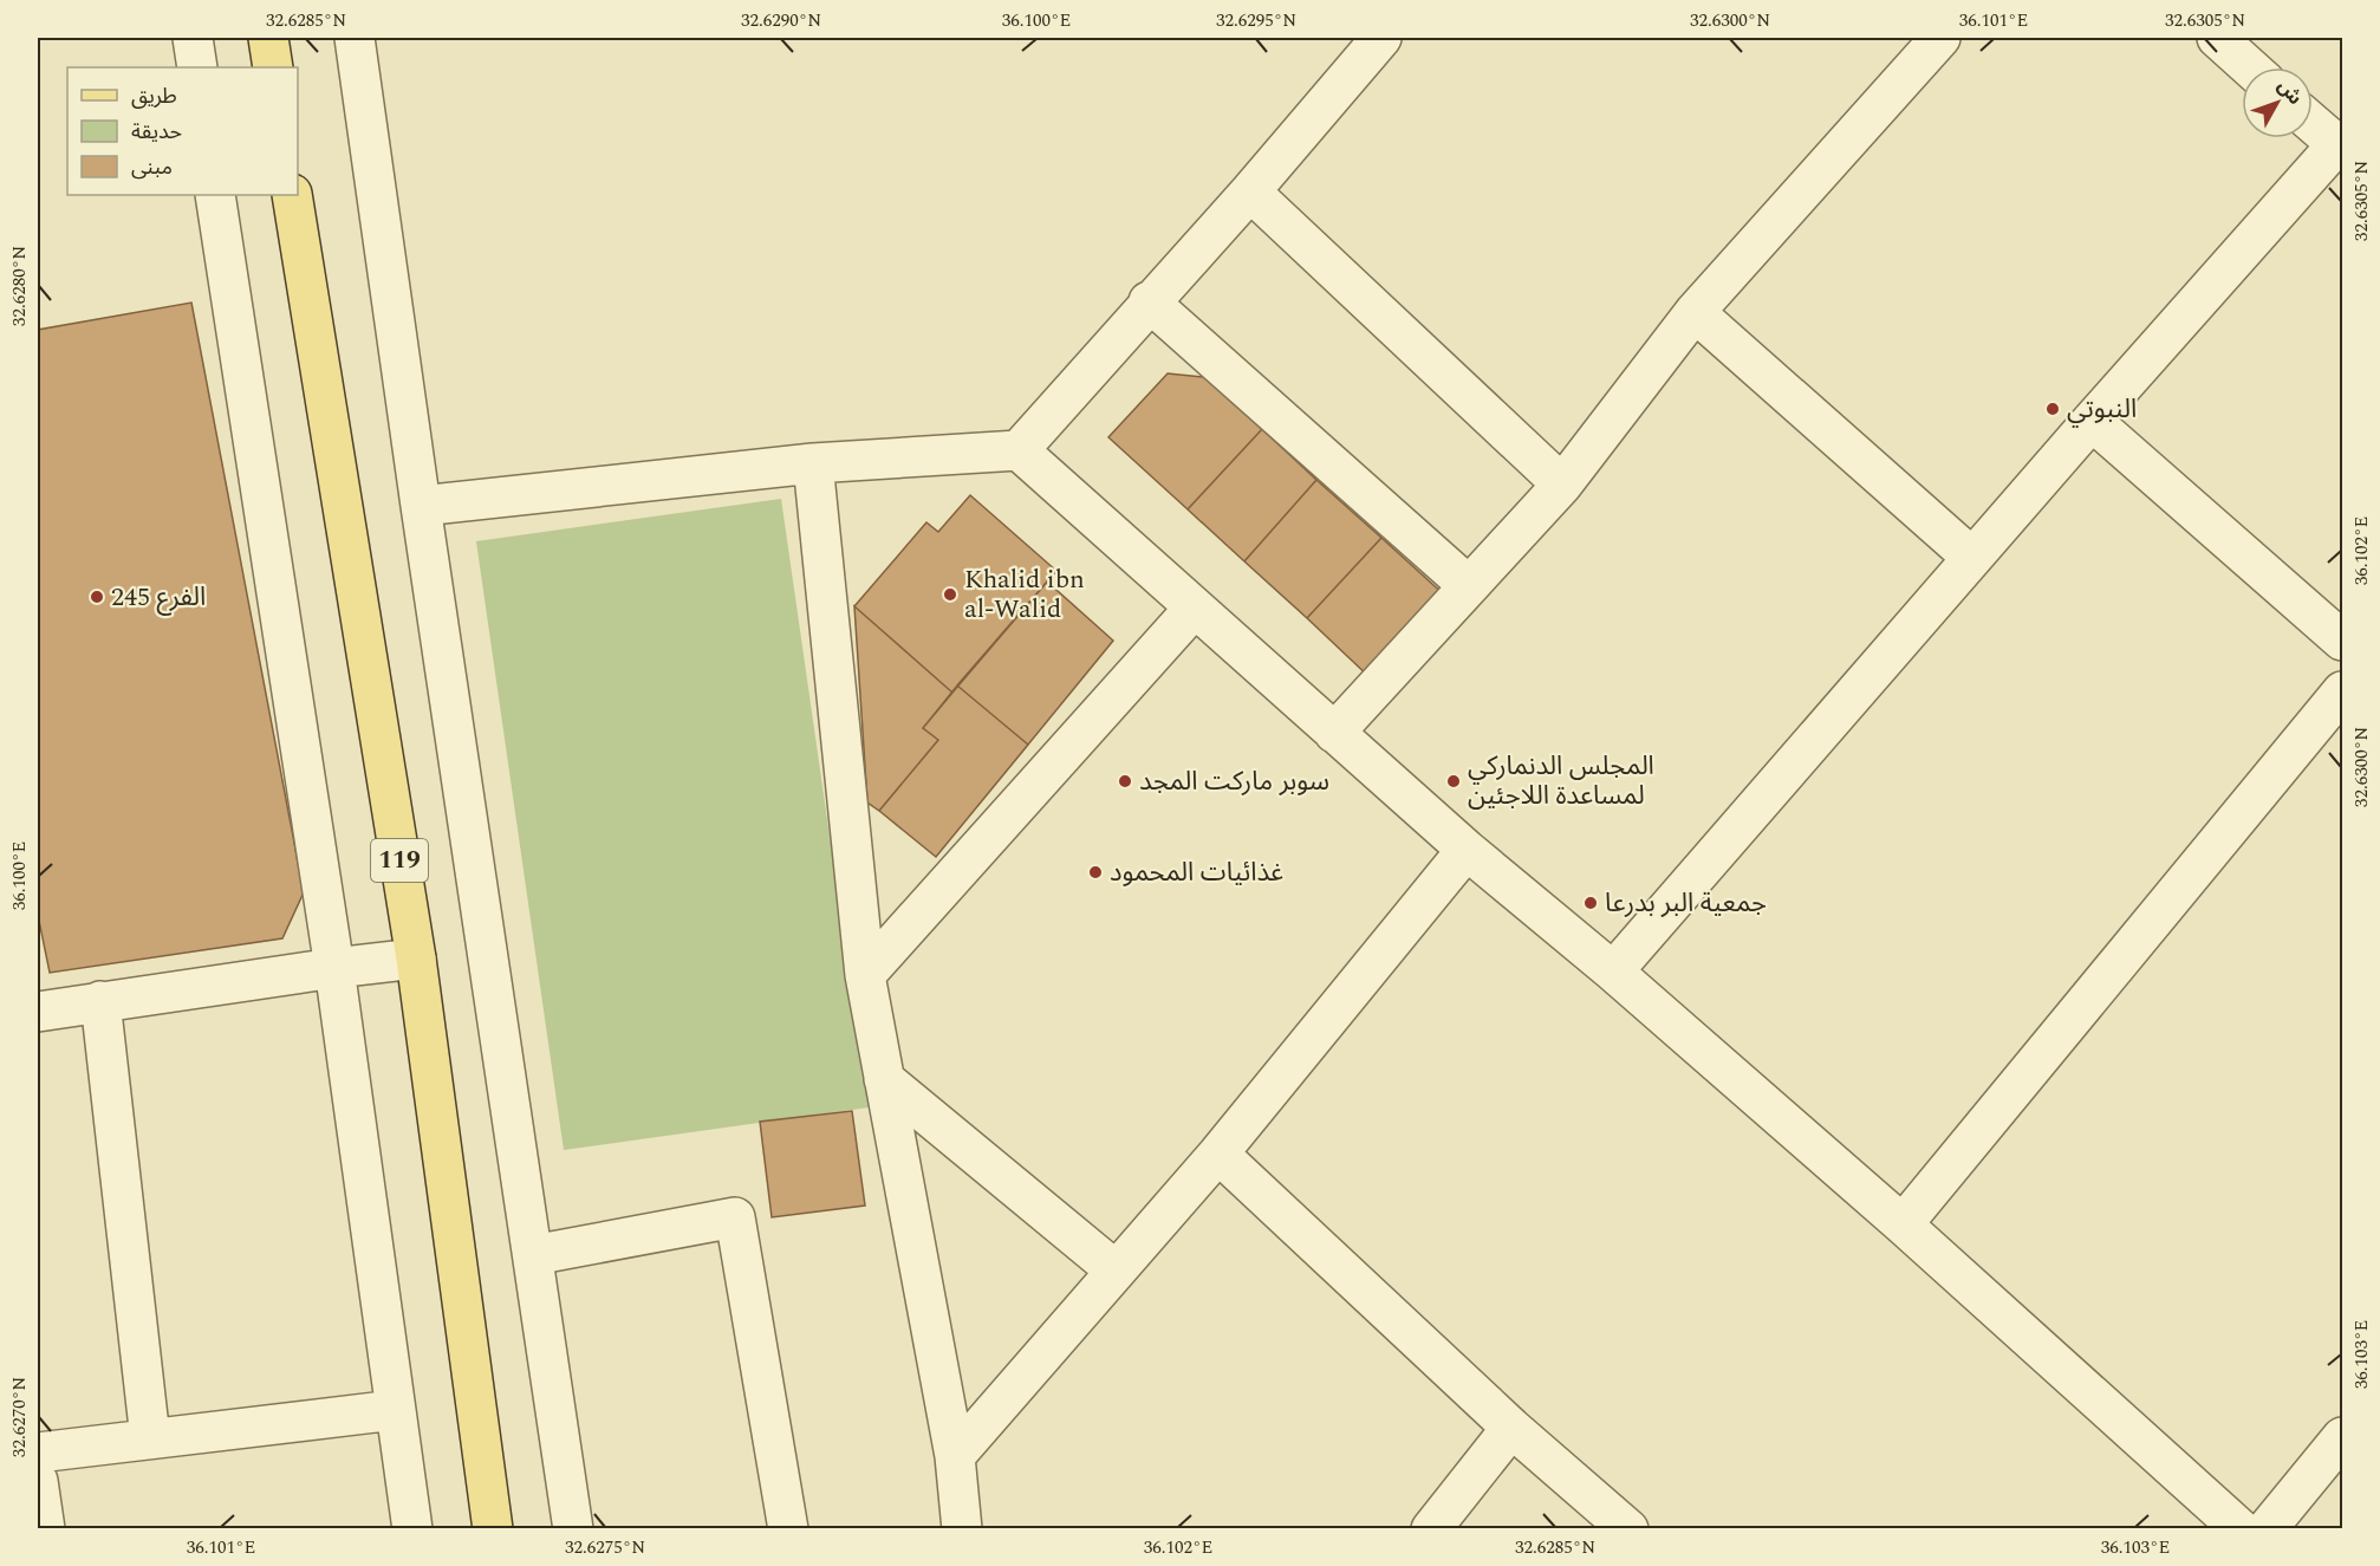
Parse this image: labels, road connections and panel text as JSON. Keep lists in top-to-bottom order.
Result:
{
  "streets": {
    "main road": ["119"]
  },
  "places": [
    "النبوتي",
    "Khalid ibn al-Walid",
    "الفرع 245",
    "سوبر ماركت المجد",
    "المجلس الدنماركي لمساعدة اللاجئين",
    "غذائيات المحمود",
    "جمعية البر بدرعا"
  ],
  "legend": ["طريق", "حديقة", "مبنى"],
  "north": "top right",
  "coordinates": [
    "32.6285°N",
    "32.6290°N",
    "36.100°E",
    "32.6295°N",
    "32.6300°N",
    "36.101°E",
    "32.6305°N",
    "32.6280°N",
    "36.102°E",
    "36.103°E",
    "32.6270°N",
    "32.6275°N"
  ]
}
